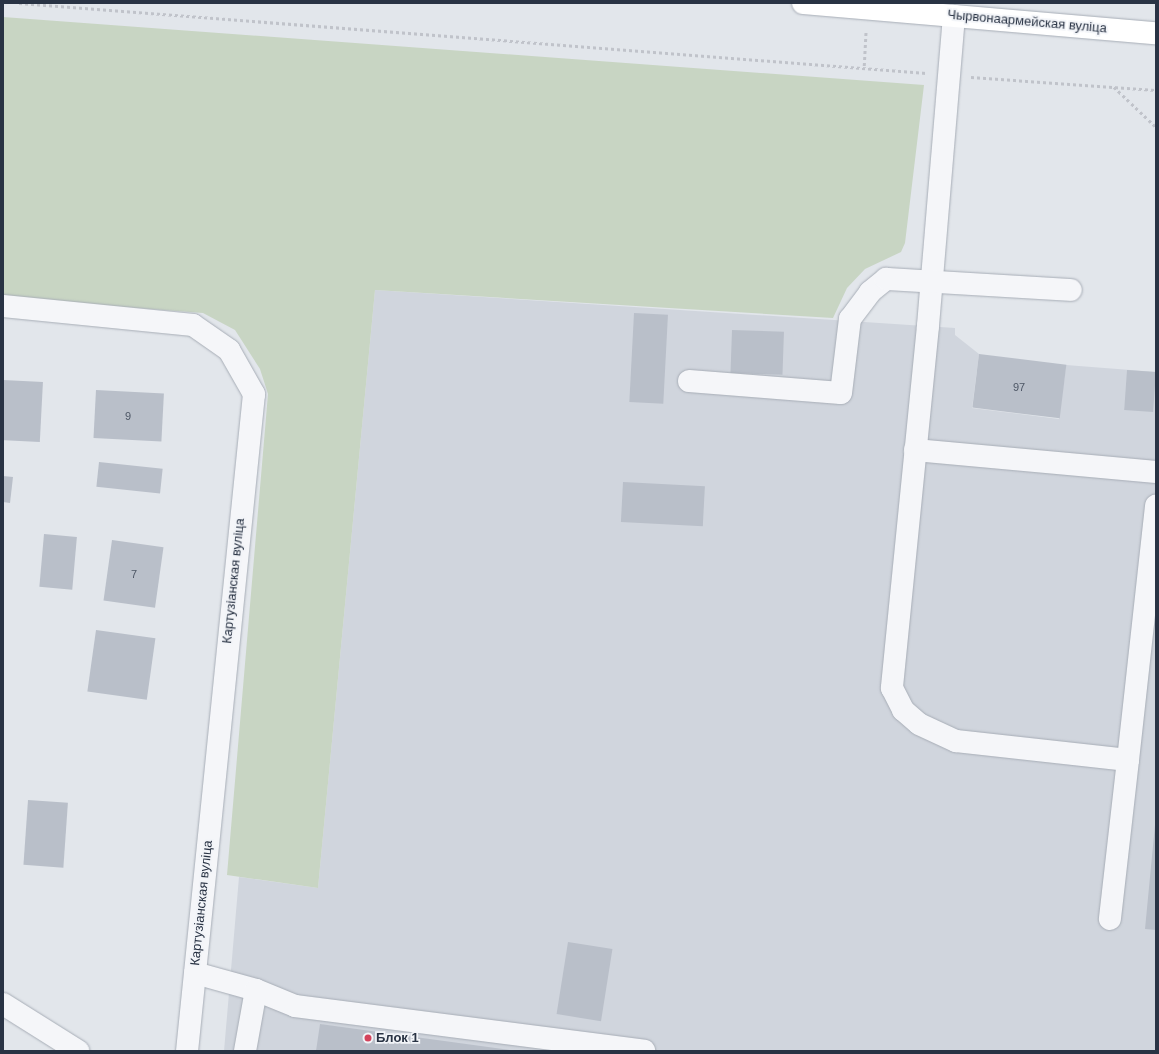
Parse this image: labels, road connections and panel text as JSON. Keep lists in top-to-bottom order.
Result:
{
  "streets": {
    "main road": ["Чырвонаармейская вуліца"],
    "street": ["Картузіанская вуліца"]
  },
  "places": ["Блок 1"],
  "house_numbers": ["97", "9", "7"]
}
